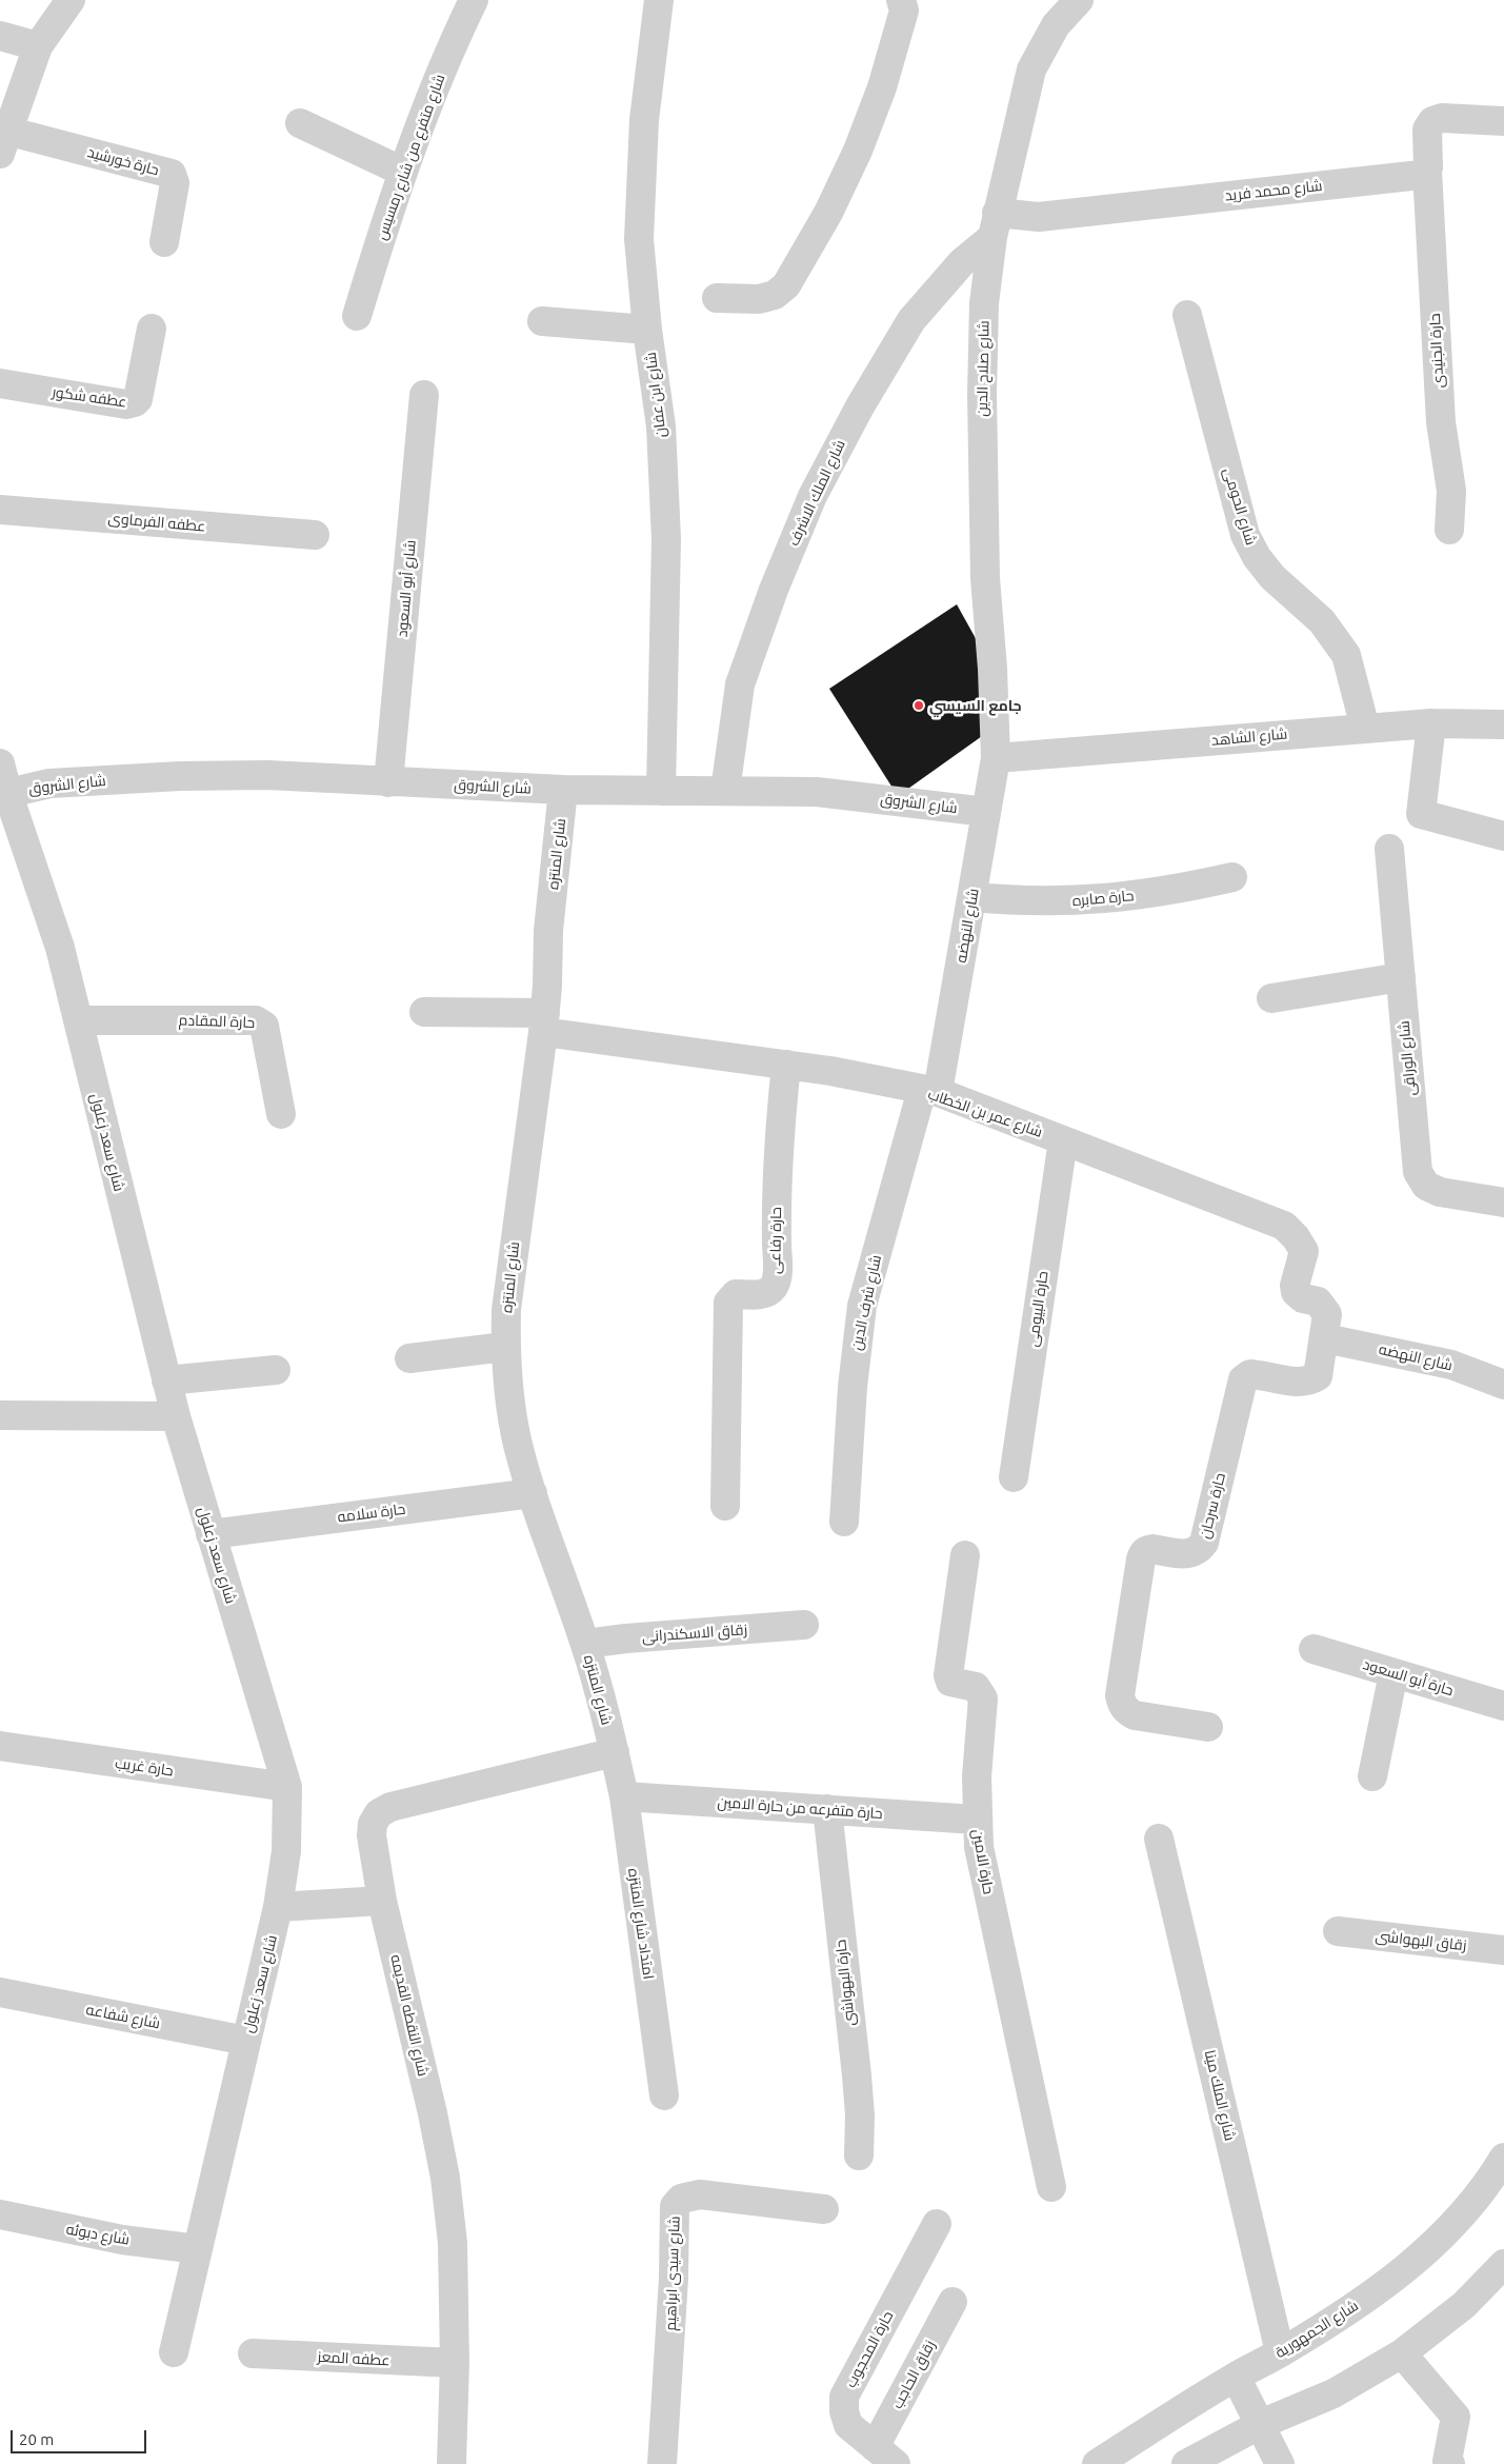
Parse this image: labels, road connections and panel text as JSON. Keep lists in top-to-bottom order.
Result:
{
  "streets": {
    "street": [
      "شارع متفرع من شارع رمسيس",
      "حارة خورشيد",
      "شارع محمد فريد",
      "حارة الجنيدى",
      "شارع صلاح الدين",
      "شارع ابن عفان",
      "عطفه شكور",
      "شارع الملك الاشرف",
      "شارع الحومى",
      "عطفه الفرماوى",
      "شارع أبو السعود",
      "شارع الشاهد",
      "شارع الشروق",
      "شارع المنتزه",
      "حارة صابره",
      "شارع النهضه",
      "حارة المقادم",
      "شارع الوراقى",
      "شارع عمر بن الخطاب",
      "شارع سعد زعلول",
      "حارة رفاعى",
      "شارع شرف الدين",
      "حارة البيومى",
      "حارة سرحان",
      "حارة سلامه",
      "زقاق الاسكندرانى",
      "حارة أبو السعود",
      "حارة غريب",
      "حارة متفرعه من حارة الامين",
      "حارة الامين",
      "امتداد شارع المنتزه",
      "زقاق البهواشى",
      "حارة البهواشى",
      "شارع النقطه القديمه",
      "شارع شفاعه",
      "شارع الملك مينا",
      "شارع دبوئه",
      "شارع سيدى ابراهيم",
      "شارع الجمهورية",
      "حارة المحجوب",
      "عطفه المعز",
      "زقاق الحاجب"
    ]
  },
  "crossings": [
    ["شارع محمد فريد", "حارة الجنيدى"],
    ["شارع محمد فريد", "شارع صلاح الدين"],
    ["شارع محمد فريد", "شارع الملك الاشرف"],
    ["شارع صلاح الدين", "شارع الملك الاشرف"],
    ["شارع صلاح الدين", "شارع الشاهد"],
    ["شارع صلاح الدين", "شارع النهضه"],
    ["شارع ابن عفان", "شارع الشروق"],
    ["شارع الملك الاشرف", "شارع الشروق"],
    ["شارع الحومى", "شارع الشاهد"],
    ["شارع أبو السعود", "شارع الشروق"],
    ["شارع الشاهد", "شارع النهضه"],
    ["شارع الشروق", "شارع المنتزه"],
    ["شارع الشروق", "شارع النهضه"],
    ["شارع الشروق", "شارع سعد زعلول"],
    ["شارع المنتزه", "شارع عمر بن الخطاب"],
    ["شارع المنتزه", "حارة سلامه"],
    ["شارع المنتزه", "زقاق الاسكندرانى"],
    ["شارع المنتزه", "امتداد شارع المنتزه"],
    ["شارع المنتزه", "شارع النقطه القديمه"],
    ["حارة صابره", "شارع النهضه"],
    ["شارع النهضه", "شارع عمر بن الخطاب"],
    ["شارع النهضه", "شارع شرف الدين"],
    ["شارع النهضه", "حارة سرحان"],
    ["حارة المقادم", "شارع سعد زعلول"],
    ["شارع عمر بن الخطاب", "حارة رفاعى"],
    ["شارع عمر بن الخطاب", "شارع شرف الدين"],
    ["شارع عمر بن الخطاب", "حارة البيومى"],
    ["شارع عمر بن الخطاب", "حارة سرحان"],
    ["شارع سعد زعلول", "حارة سلامه"],
    ["شارع سعد زعلول", "حارة غريب"],
    ["شارع سعد زعلول", "شارع شفاعه"],
    ["شارع سعد زعلول", "شارع دبوئه"],
    ["حارة متفرعه من حارة الامين", "حارة الامين"],
    ["حارة متفرعه من حارة الامين", "امتداد شارع المنتزه"],
    ["حارة متفرعه من حارة الامين", "حارة البهواشى"],
    ["امتداد شارع المنتزه", "شارع النقطه القديمه"],
    ["شارع النقطه القديمه", "عطفه المعز"],
    ["شارع الملك مينا", "شارع الجمهورية"],
    ["حارة المحجوب", "زقاق الحاجب"]
  ],
  "places": ["جامع السيسي"],
  "scale_bar": "20 m"
}
